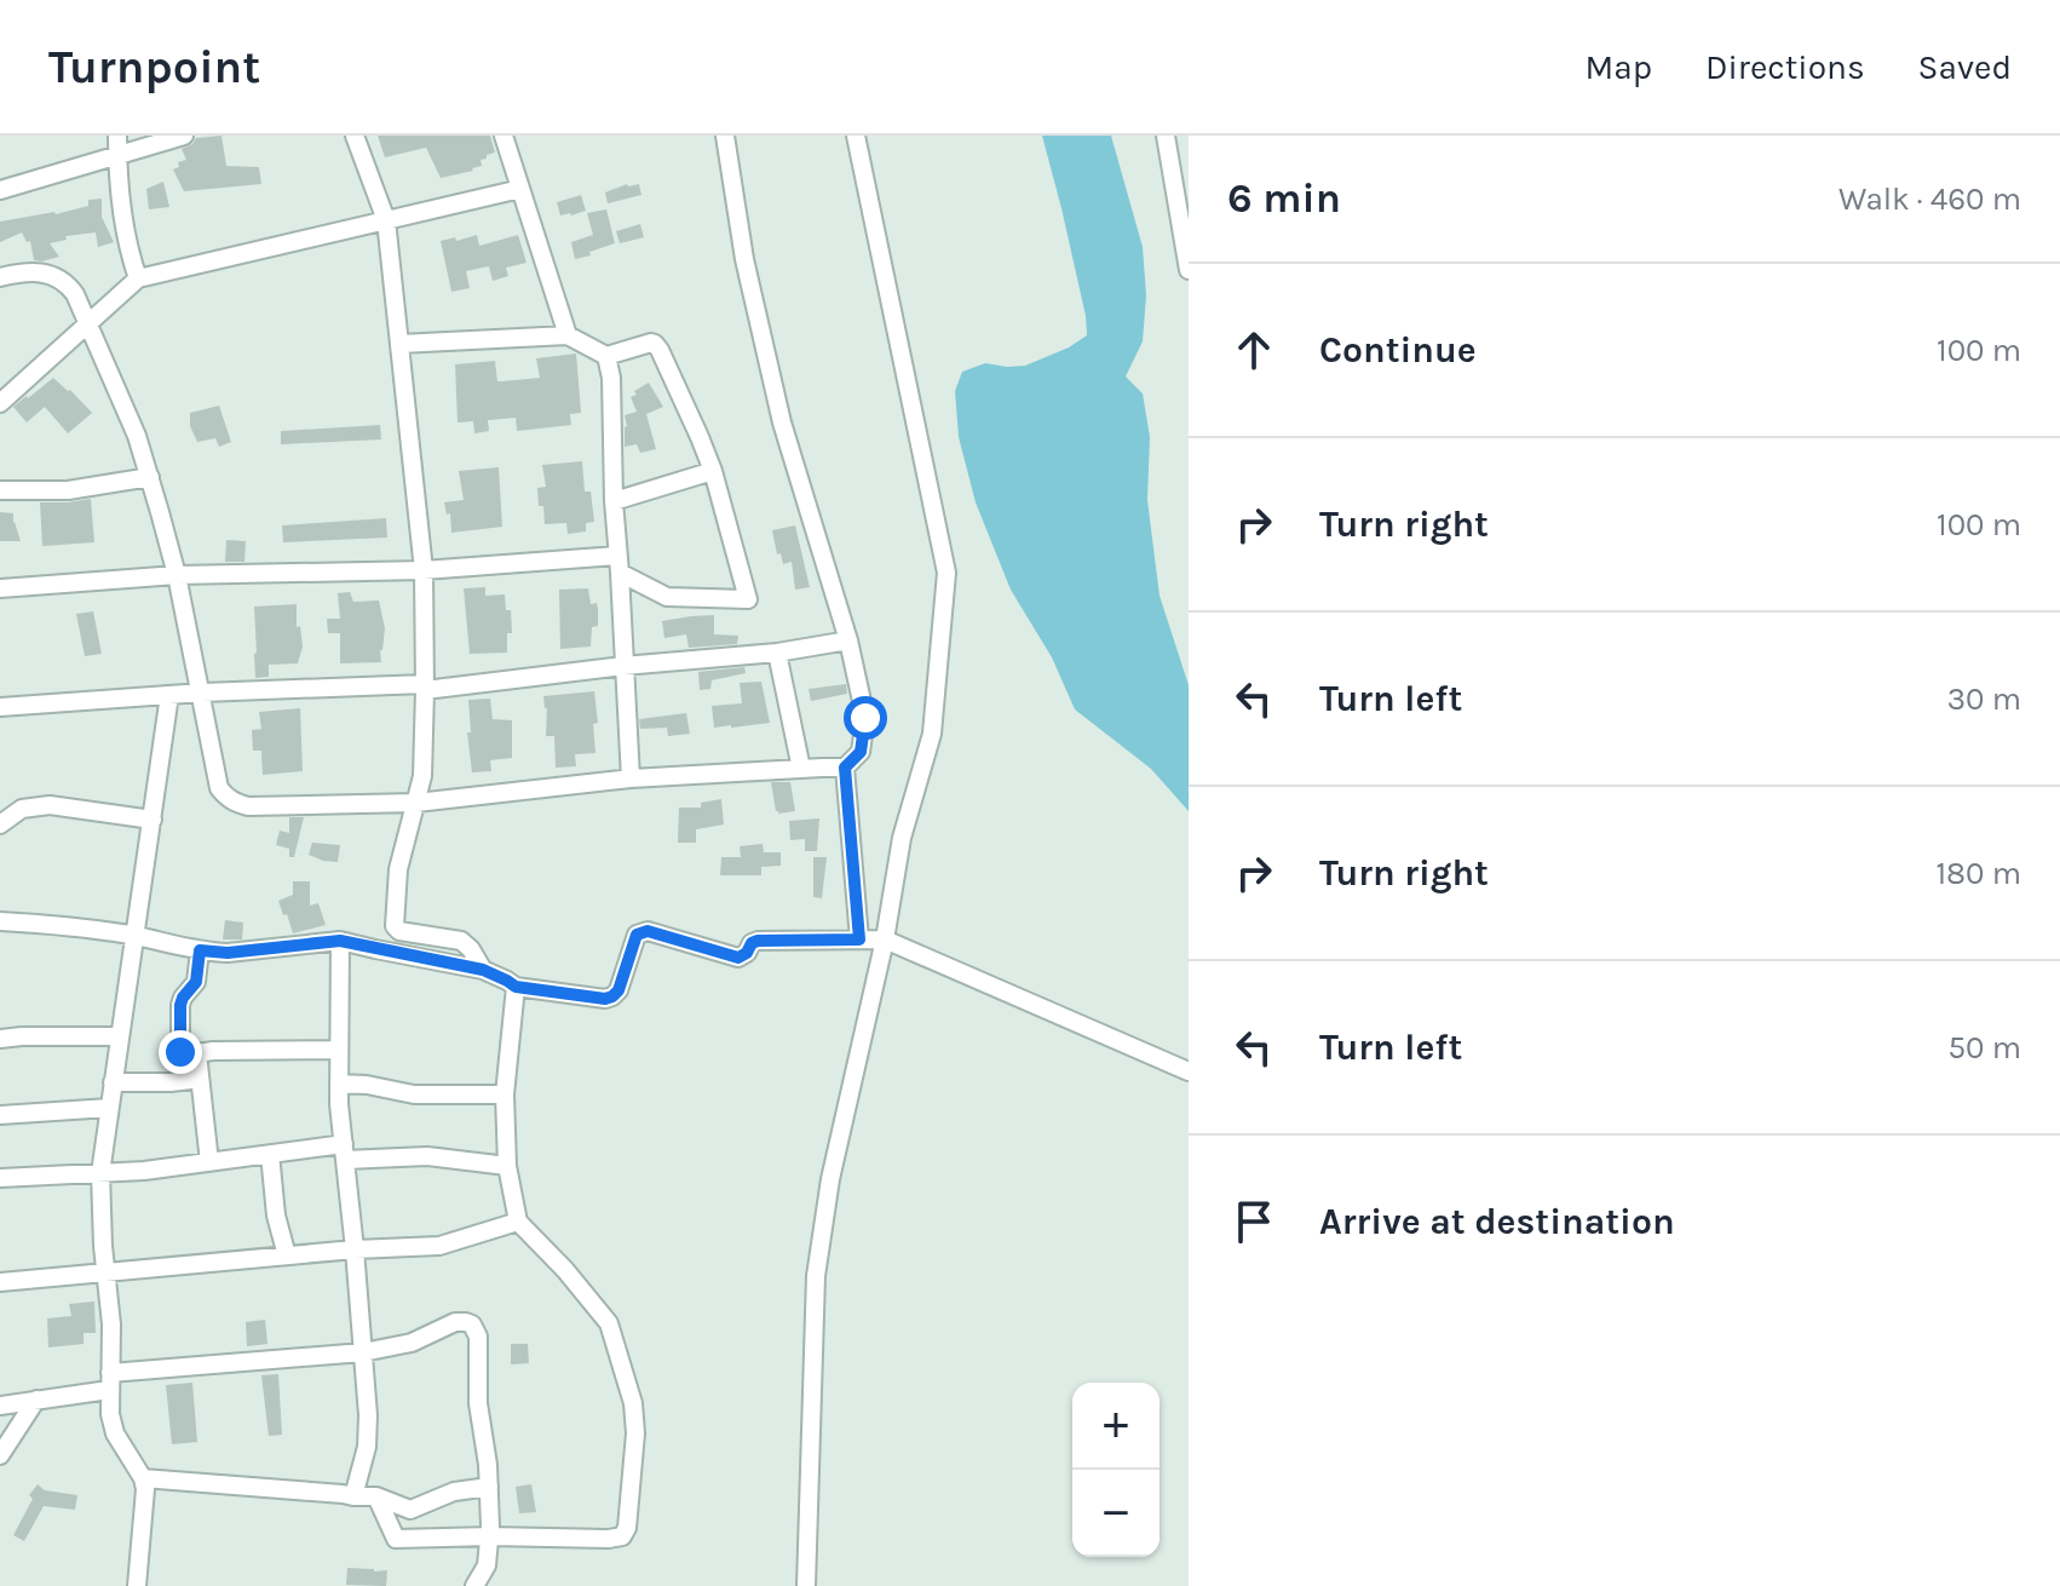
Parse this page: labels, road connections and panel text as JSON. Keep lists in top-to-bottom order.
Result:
{
  "page": {
    "header": "Turnpoint",
    "nav": ["Map", "Directions", "Saved"],
    "heading": ["6 min", "Walk · 460 m"],
    "list": [
      ["Continue", "100 m"],
      ["Turn right", "100 m"],
      ["Turn left", "30 m"],
      ["Turn right", "180 m"],
      ["Turn left", "50 m"],
      "Arrive at destination"
    ],
    "map_buttons": ["+", "−"]
  }
}
